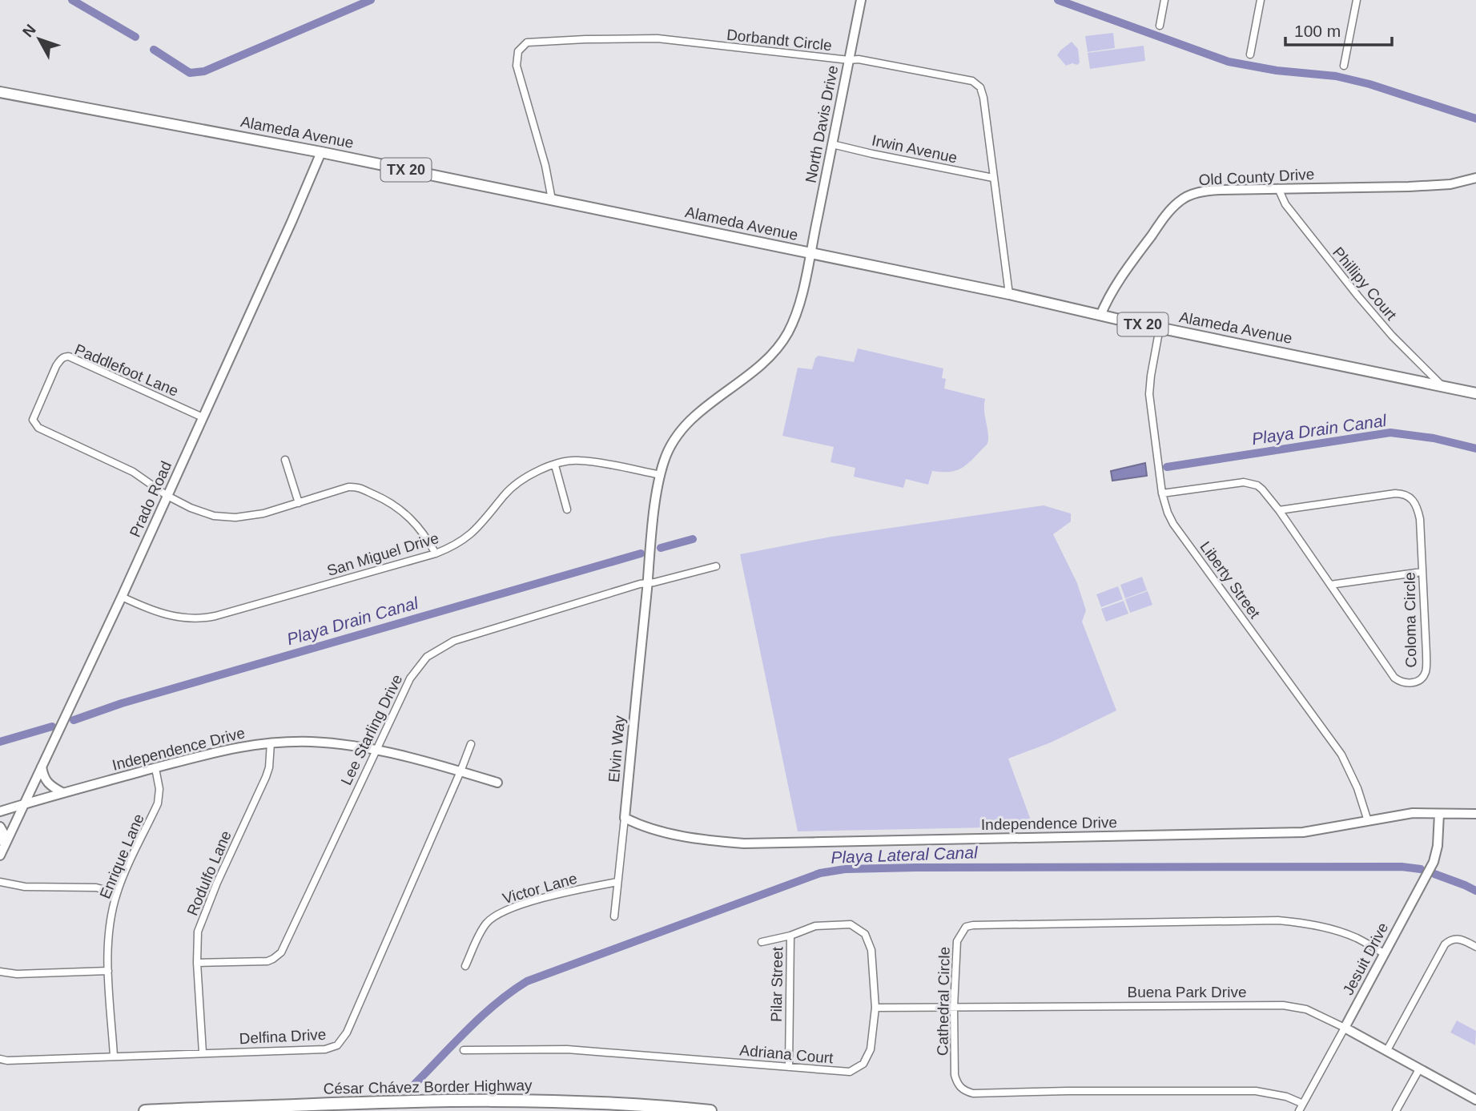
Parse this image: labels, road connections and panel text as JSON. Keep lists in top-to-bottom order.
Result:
{
  "streets": {
    "highway": ["César Chávez Border Highway"],
    "main road": ["Alameda Avenue", "TX 20"],
    "street": [
      "Dorbandt Circle",
      "North Davis Drive",
      "Irwin Avenue",
      "Old County Drive",
      "Phillipy Court",
      "Paddlefoot Lane",
      "Prado Road",
      "San Miguel Drive",
      "Liberty Street",
      "Coloma Circle",
      "Lee Starling Drive",
      "Independence Drive",
      "Elvin Way",
      "Enrique Lane",
      "Rodulfo Lane",
      "Victor Lane",
      "Jesuit Drive",
      "Pilar Street",
      "Buena Park Drive",
      "Cathedral Circle",
      "Delfina Drive",
      "Adriana Court"
    ]
  },
  "crossings": [
    ["Dorbandt Circle", "North Davis Drive"],
    ["Dorbandt Circle", "Alameda Avenue"],
    ["Dorbandt Circle", "Irwin Avenue"],
    ["North Davis Drive", "Alameda Avenue"],
    ["North Davis Drive", "Irwin Avenue"],
    ["North Davis Drive", "San Miguel Drive"],
    ["North Davis Drive", "Elvin Way"],
    ["Alameda Avenue", "Old County Drive"],
    ["Alameda Avenue", "Phillipy Court"],
    ["Alameda Avenue", "Prado Road"],
    ["Alameda Avenue", "Liberty Street"],
    ["Old County Drive", "Phillipy Court"],
    ["Paddlefoot Lane", "Prado Road"],
    ["Paddlefoot Lane", "San Miguel Drive"],
    ["Prado Road", "San Miguel Drive"],
    ["Prado Road", "Independence Drive"],
    ["San Miguel Drive", "Elvin Way"],
    ["Liberty Street", "Coloma Circle"],
    ["Liberty Street", "Independence Drive"],
    ["Lee Starling Drive", "Independence Drive"],
    ["Lee Starling Drive", "Elvin Way"],
    ["Lee Starling Drive", "Rodulfo Lane"],
    ["Independence Drive", "Elvin Way"],
    ["Independence Drive", "Enrique Lane"],
    ["Independence Drive", "Rodulfo Lane"],
    ["Independence Drive", "Jesuit Drive"],
    ["Independence Drive", "Delfina Drive"],
    ["Elvin Way", "Victor Lane"],
    ["Enrique Lane", "Delfina Drive"],
    ["Rodulfo Lane", "Delfina Drive"],
    ["Jesuit Drive", "Buena Park Drive"],
    ["Jesuit Drive", "Cathedral Circle"],
    ["Pilar Street", "Adriana Court"],
    ["Buena Park Drive", "Cathedral Circle"],
    ["Buena Park Drive", "Adriana Court"]
  ],
  "water": ["Playa Drain Canal", "Playa Lateral Canal"],
  "scale_bar": "100 m",
  "north": "top left"
}
